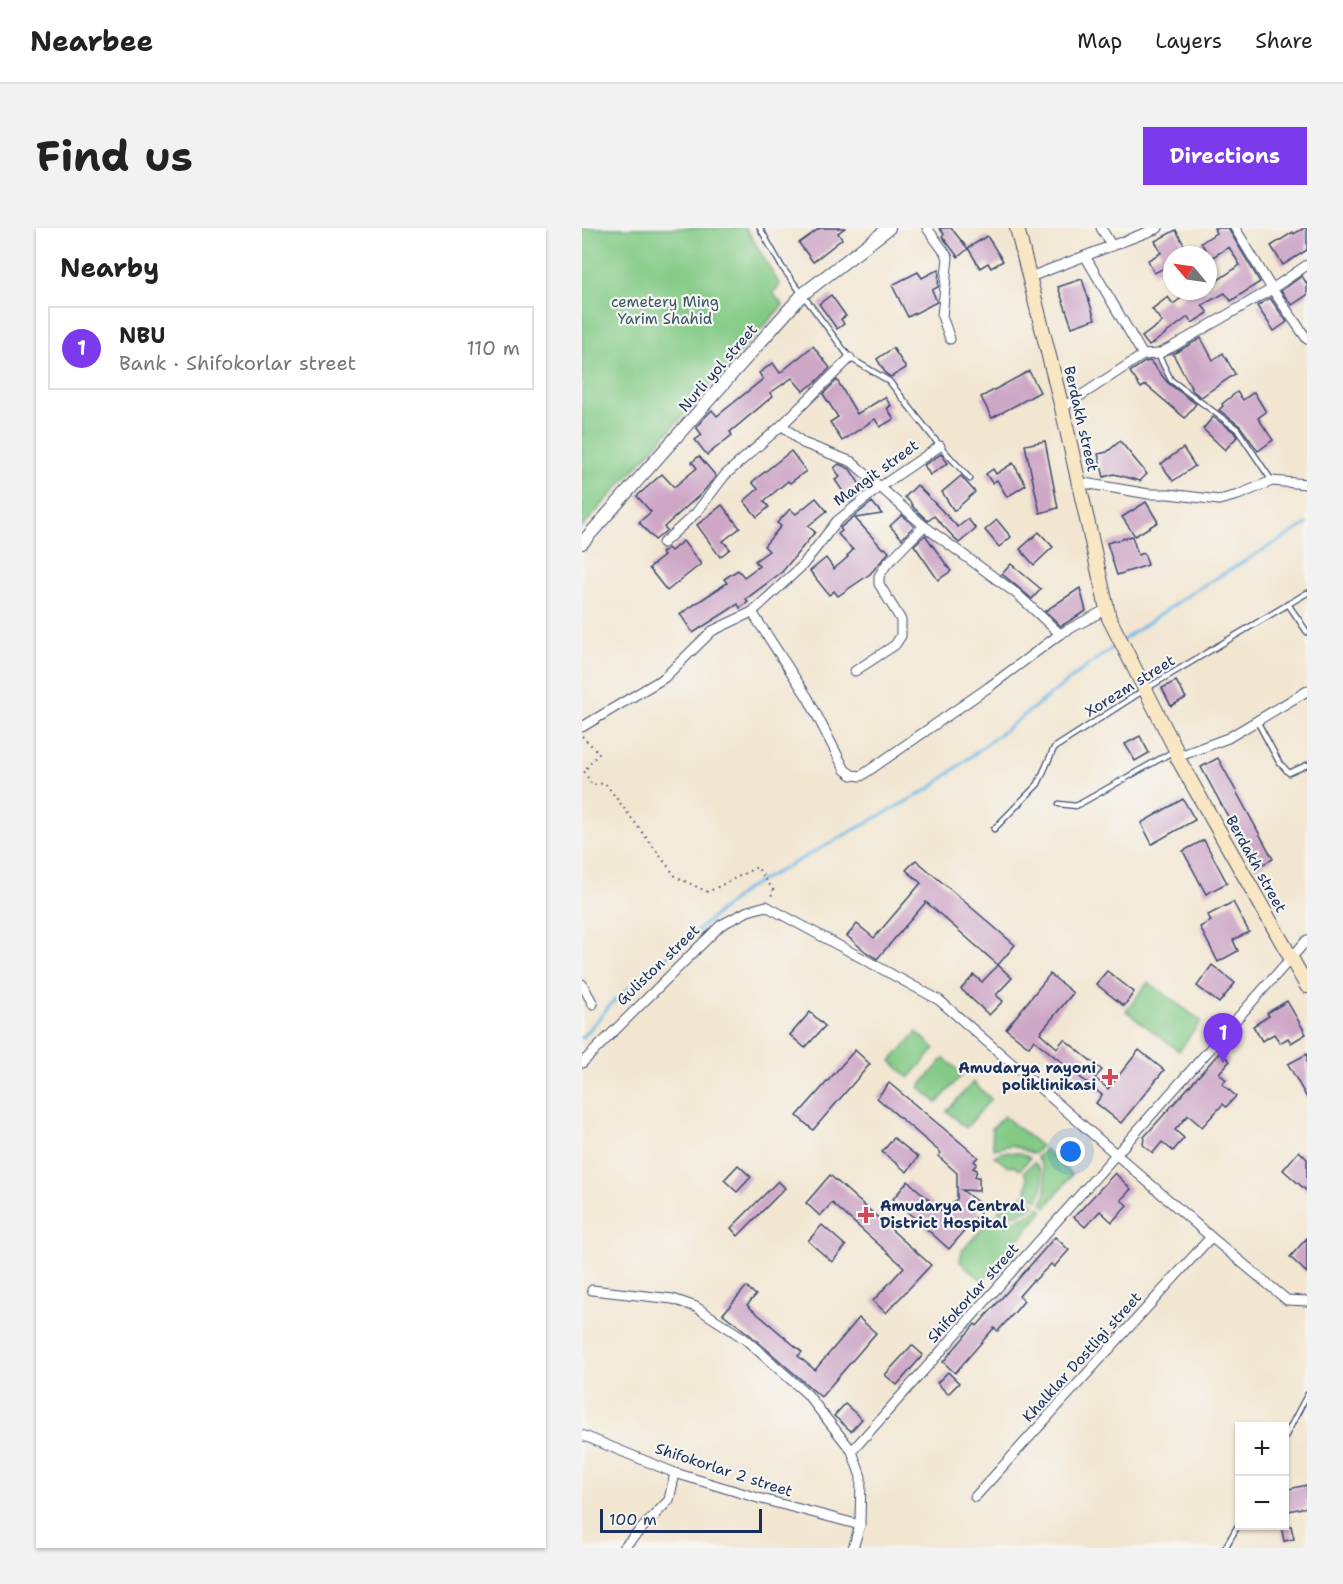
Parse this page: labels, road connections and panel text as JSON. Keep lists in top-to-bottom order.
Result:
{
  "streets": {
    "main road": ["Berdakh street"],
    "street": [
      "Nurli yol street",
      "Mangit street",
      "Guliston street",
      "Shifokorlar street",
      "Khalklar Dostligi street",
      "Shifokorlar 2 street"
    ],
    "lane": ["Xorezm street"]
  },
  "crossings": [
    ["Berdakh street", "Xorezm street"],
    ["Berdakh street", "Shifokorlar street"],
    ["Guliston street", "Shifokorlar street"]
  ],
  "parks": ["cemetery Ming Yarim Shahid"],
  "places": {
    "health": ["Amudarya rayoni poliklinikasi", "Amudarya Central District Hospital"]
  },
  "scale_bar": "100 m",
  "north": "top left",
  "page": {
    "header": "Nearbee",
    "nav": ["Map", "Layers", "Share"],
    "buttons": "Directions",
    "title": "Find us",
    "heading": "Nearby",
    "list": [
      {
        "mark": "1",
        "name": "NBU",
        "note": "Bank · Shifokorlar street",
        "value": "110 m"
      }
    ],
    "pins": "1",
    "map_buttons": ["+", "−"],
    "scale": "100 m"
  }
}
